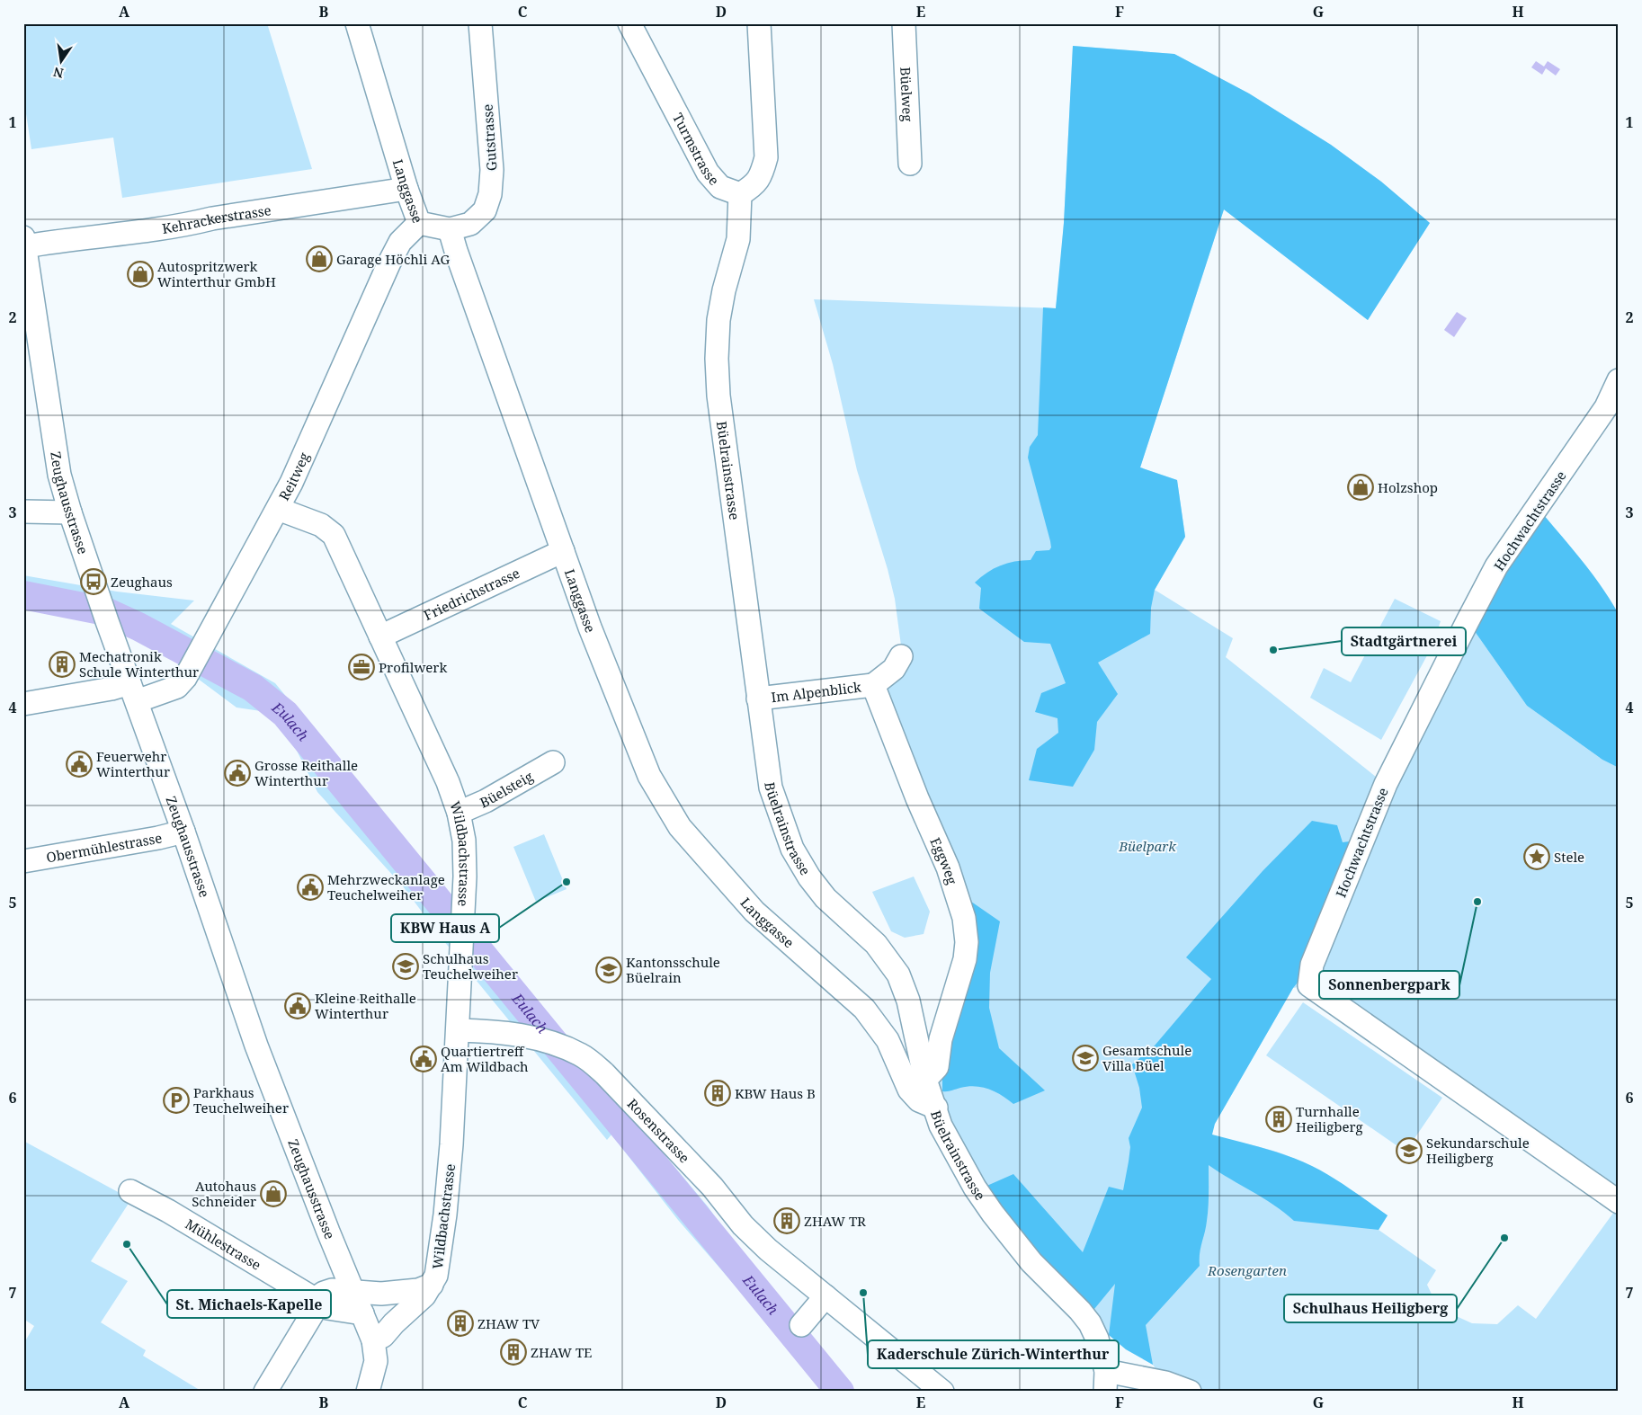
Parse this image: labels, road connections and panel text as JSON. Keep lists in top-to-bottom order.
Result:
{
  "streets": {
    "street": [
      "Büelweg",
      "Gutstrasse",
      "Turmstrasse",
      "Langgasse",
      "Kehrackerstrasse",
      "Büelrainstrasse",
      "Reitweg",
      "Zeughausstrasse",
      "Hochwachtstrasse",
      "Friedrichstrasse",
      "Im Alpenblick",
      "Büelsteig",
      "Obermühlestrasse",
      "Wildbachstrasse",
      "Eggweg",
      "Rosenstrasse",
      "Mühlestrasse"
    ]
  },
  "crossings": [
    ["Gutstrasse", "Langgasse"],
    ["Turmstrasse", "Büelrainstrasse"],
    ["Langgasse", "Kehrackerstrasse"],
    ["Langgasse", "Büelrainstrasse"],
    ["Langgasse", "Reitweg"],
    ["Langgasse", "Friedrichstrasse"],
    ["Kehrackerstrasse", "Zeughausstrasse"],
    ["Büelrainstrasse", "Im Alpenblick"],
    ["Büelrainstrasse", "Eggweg"],
    ["Reitweg", "Zeughausstrasse"],
    ["Reitweg", "Wildbachstrasse"],
    ["Zeughausstrasse", "Obermühlestrasse"],
    ["Zeughausstrasse", "Wildbachstrasse"],
    ["Zeughausstrasse", "Mühlestrasse"],
    ["Friedrichstrasse", "Wildbachstrasse"],
    ["Im Alpenblick", "Eggweg"],
    ["Büelsteig", "Wildbachstrasse"],
    ["Wildbachstrasse", "Rosenstrasse"]
  ],
  "water": ["Eulach"],
  "parks": ["Büelpark", "Rosengarten"],
  "places": {
    "shop": [
      "Garage Höchli AG",
      "Autospritzwerk Winterthur GmbH",
      "Holzshop",
      "Autohaus Schneider"
    ],
    "bus stop": ["Zeughaus"],
    "other": [
      "Stadtgärtnerei",
      "KBW Haus A",
      "Sonnenbergpark",
      "Schulhaus Heiligberg",
      "St. Michaels-Kapelle",
      "Kaderschule Zürich-Winterthur"
    ],
    "building": [
      "Mechatronik Schule Winterthur",
      "KBW Haus B",
      "Turnhalle Heiligberg",
      "ZHAW TR",
      "ZHAW TV",
      "ZHAW TE"
    ],
    "office": ["Profilwerk"],
    "public building": [
      "Feuerwehr Winterthur",
      "Grosse Reithalle Winterthur",
      "Mehrzweckanlage Teuchelweiher",
      "Kleine Reithalle Winterthur",
      "Quartiertreff Am Wildbach"
    ],
    "place": ["Stele"],
    "school or university": [
      "Schulhaus Teuchelweiher",
      "Kantonsschule Büelrain",
      "Gesamtschule Villa Büel",
      "Sekundarschule Heiligberg"
    ],
    "parking": ["Parkhaus Teuchelweiher"]
  },
  "north": "bottom",
  "grid": {
    "columns": [
      "A",
      "B",
      "C",
      "D",
      "E",
      "F",
      "G",
      "H"
    ],
    "rows": [
      "1",
      "2",
      "3",
      "4",
      "5",
      "6",
      "7"
    ]
  }
}
